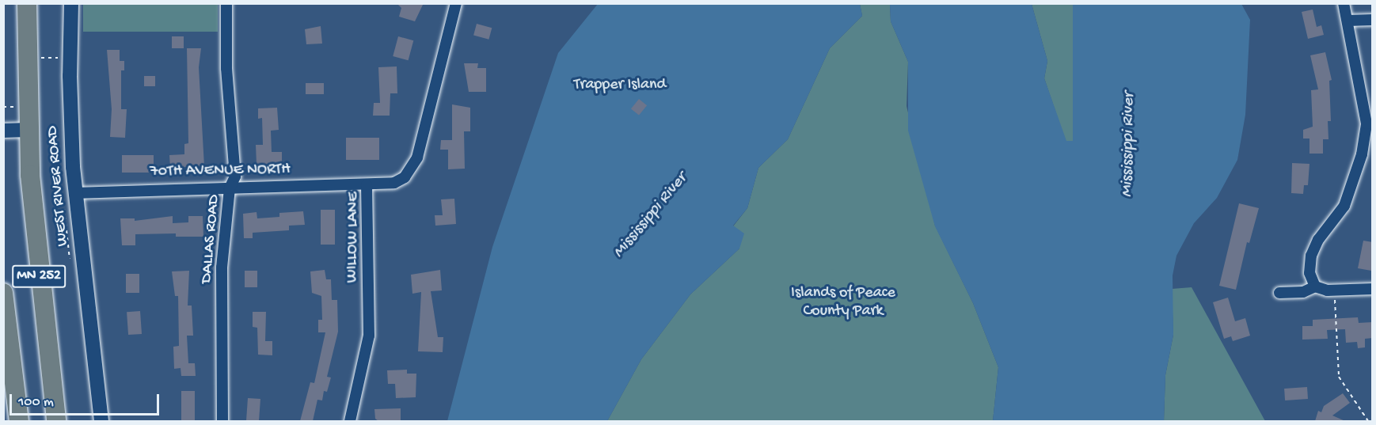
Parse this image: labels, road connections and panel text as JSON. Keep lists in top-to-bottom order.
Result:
{
  "streets": {
    "highway": ["MN 252"],
    "street": [
      "70TH AVENUE NORTH",
      "WEST RIVER ROAD",
      "WILLOW LANE",
      "DALLAS ROAD"
    ]
  },
  "crossings": [
    ["70TH AVENUE NORTH", "WEST RIVER ROAD"],
    ["70TH AVENUE NORTH", "WILLOW LANE"],
    ["70TH AVENUE NORTH", "DALLAS ROAD"]
  ],
  "water": ["Mississippi River"],
  "parks": ["Trapper Island", "Islands of Peace County Park"],
  "scale_bar": "100 m"
}
